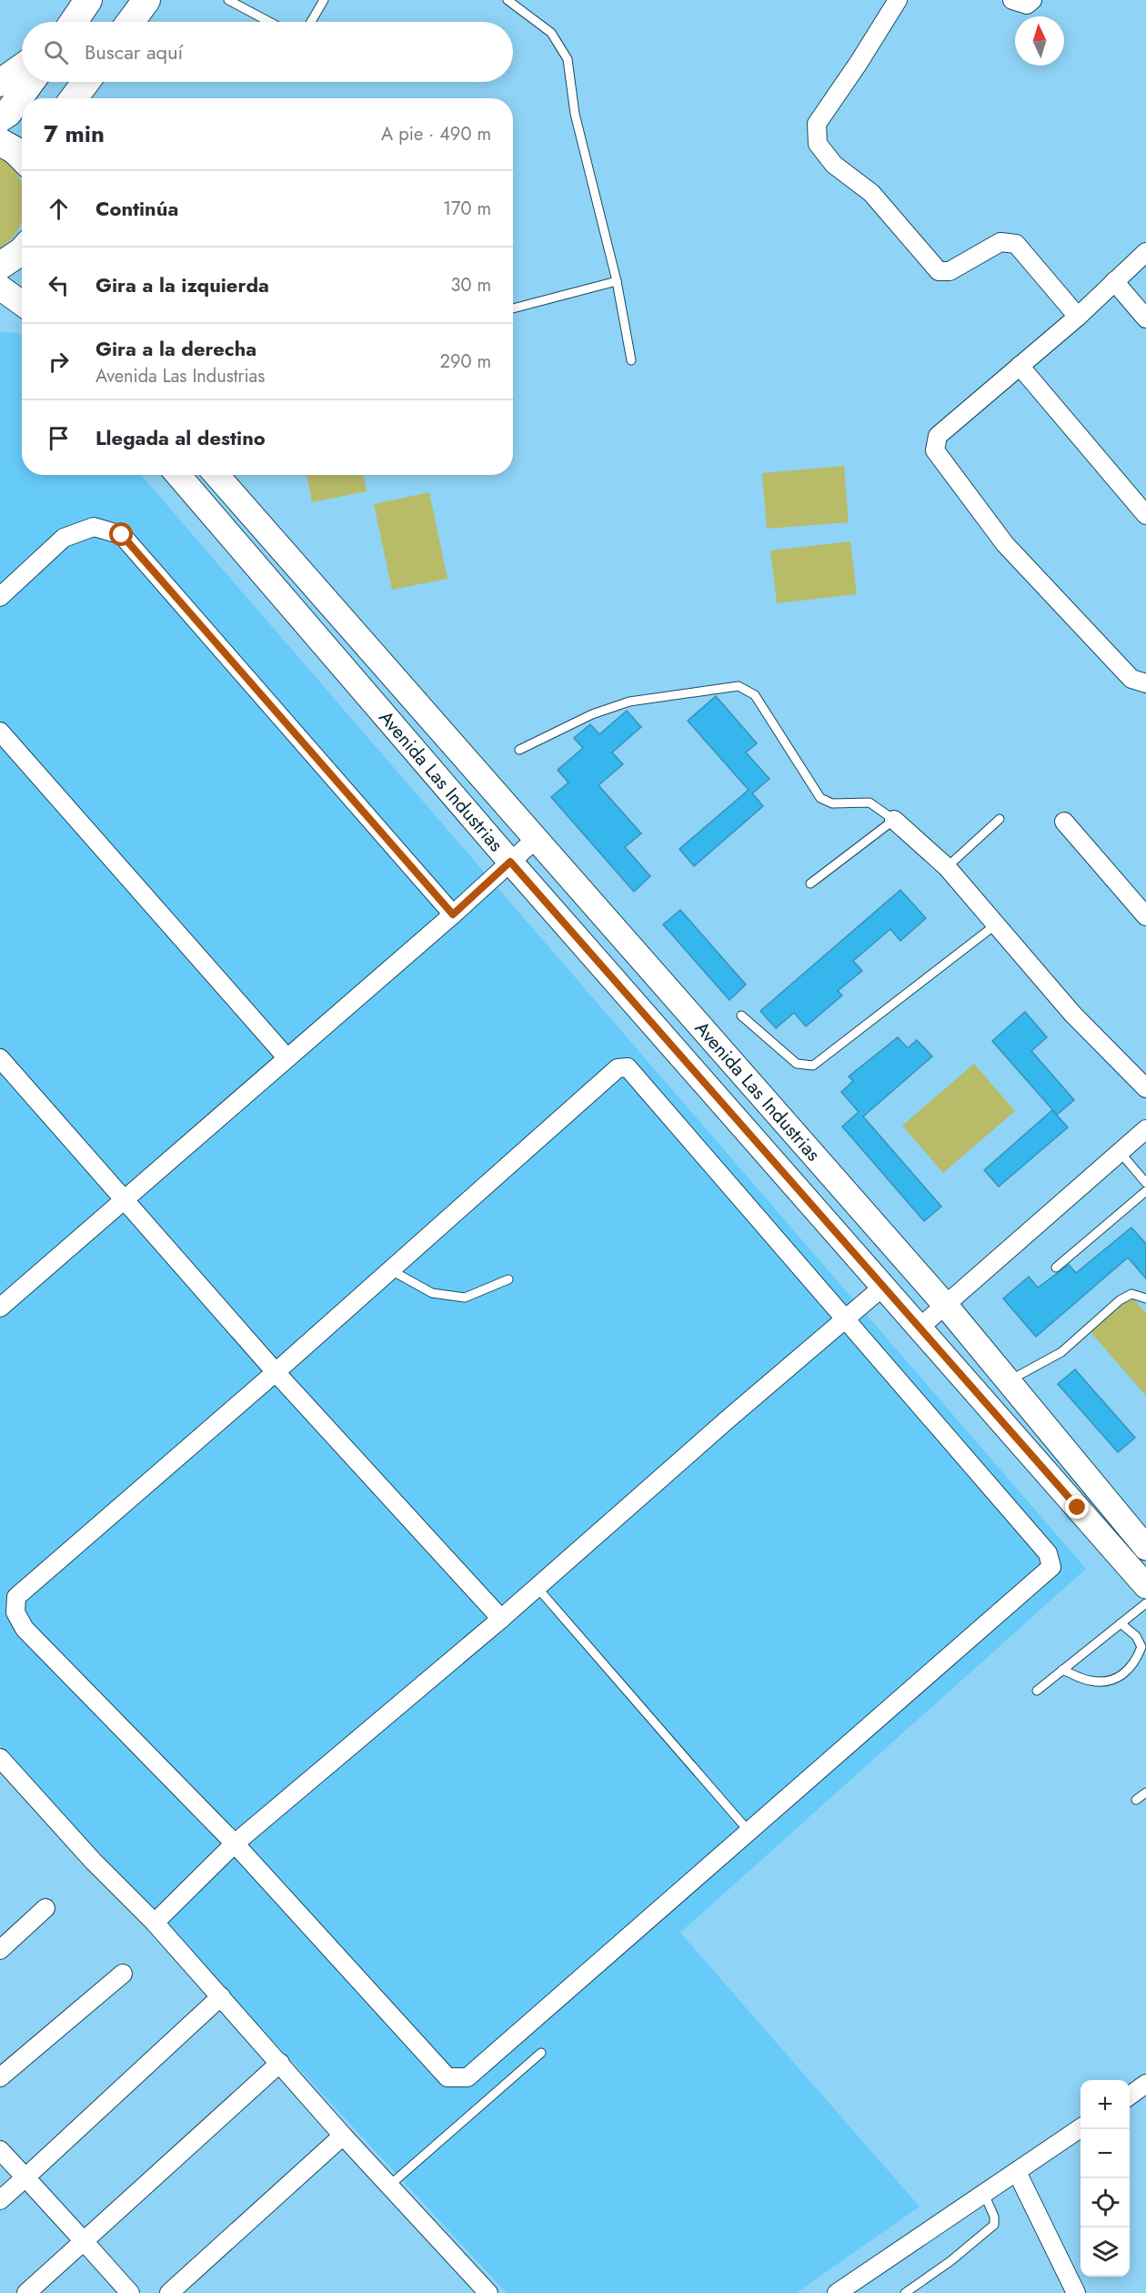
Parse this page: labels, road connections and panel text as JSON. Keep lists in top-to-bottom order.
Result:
{
  "streets": {
    "street": ["Avenida Las Industrias"]
  },
  "north": "top",
  "page": {
    "search": "Buscar aquí",
    "heading": ["7 min", "A pie · 490 m"],
    "list": [
      ["Continúa", "170 m"],
      ["Gira a la izquierda", "30 m"],
      ["Gira a la derecha", "Avenida Las Industrias", "290 m"],
      "Llegada al destino"
    ],
    "map_buttons": ["+", "−"]
  }
}
